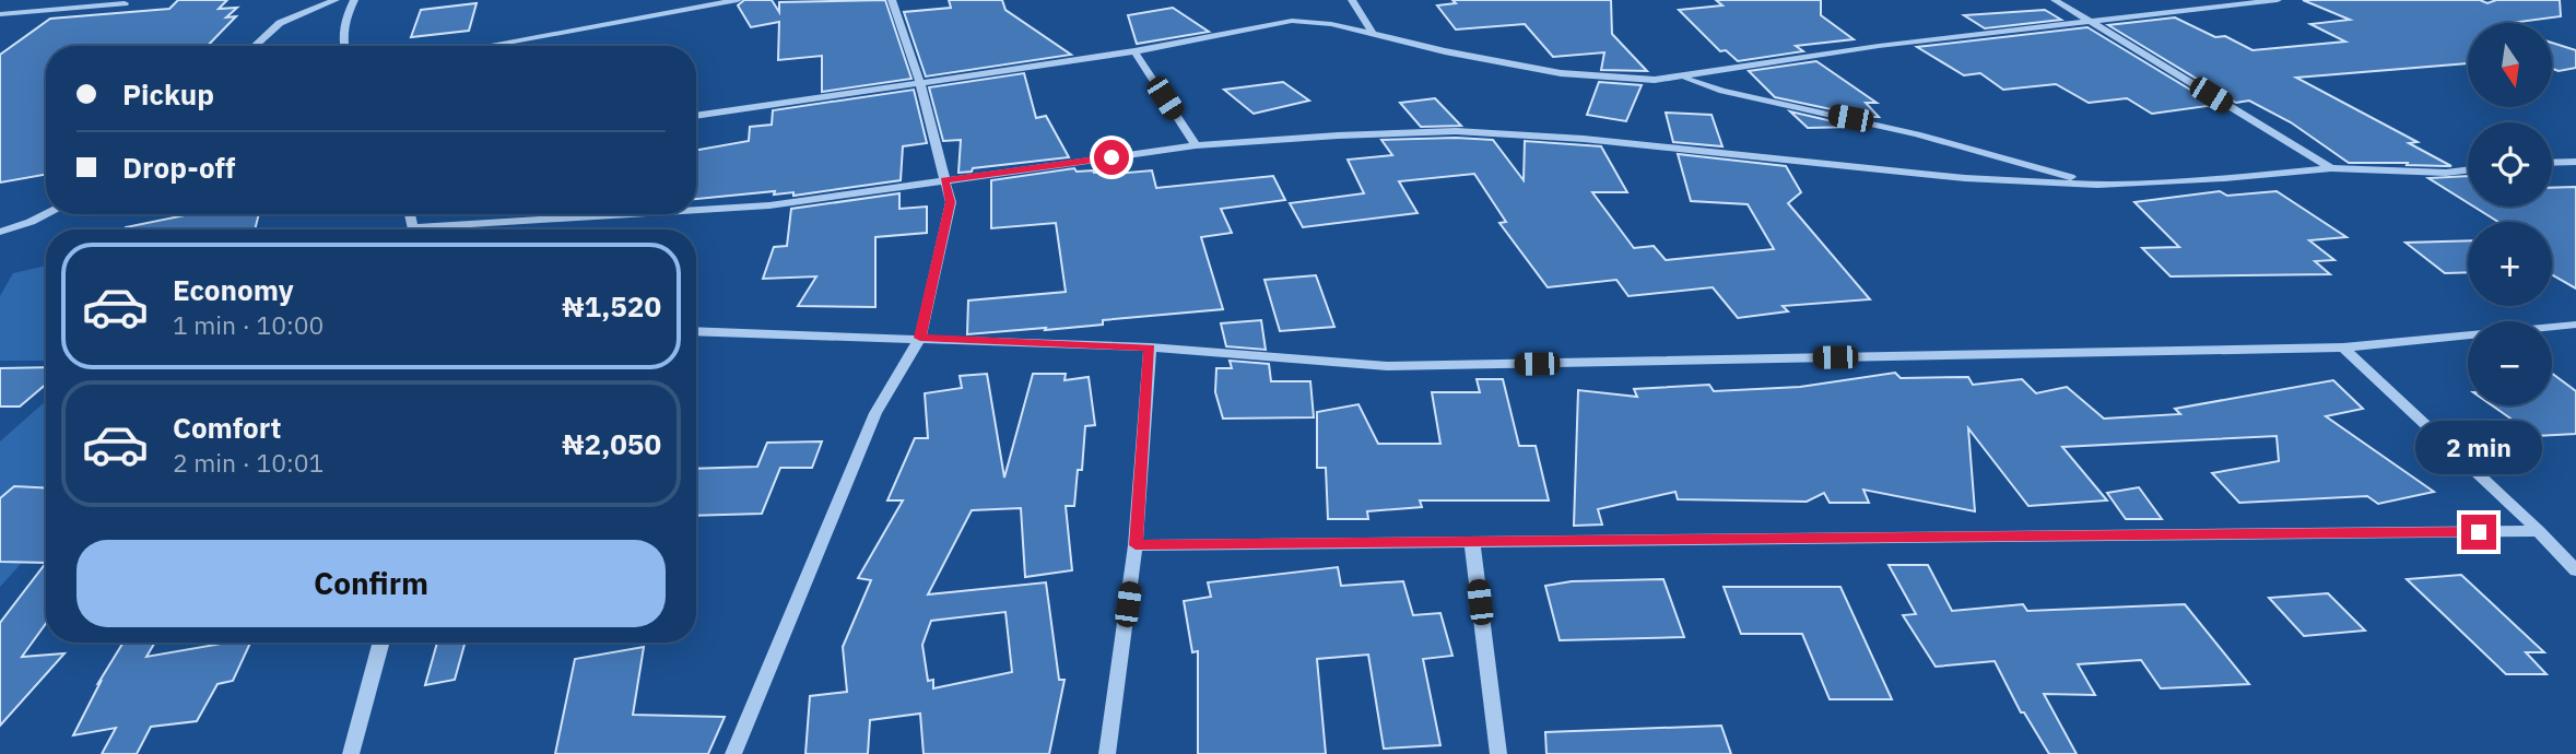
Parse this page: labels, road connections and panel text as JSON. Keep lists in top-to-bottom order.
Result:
{
  "north": "bottom",
  "page": {
    "map_buttons": ["+", "−"],
    "banner": ["Pickup", "Drop-off"],
    "list": [
      {
        "name": "Economy",
        "note": "1 min · 10:00",
        "value": "₦1,520"
      },
      {
        "name": "Comfort",
        "note": "2 min · 10:01",
        "value": "₦2,050"
      }
    ],
    "bubble": "2 min",
    "buttons": "Confirm"
  }
}
